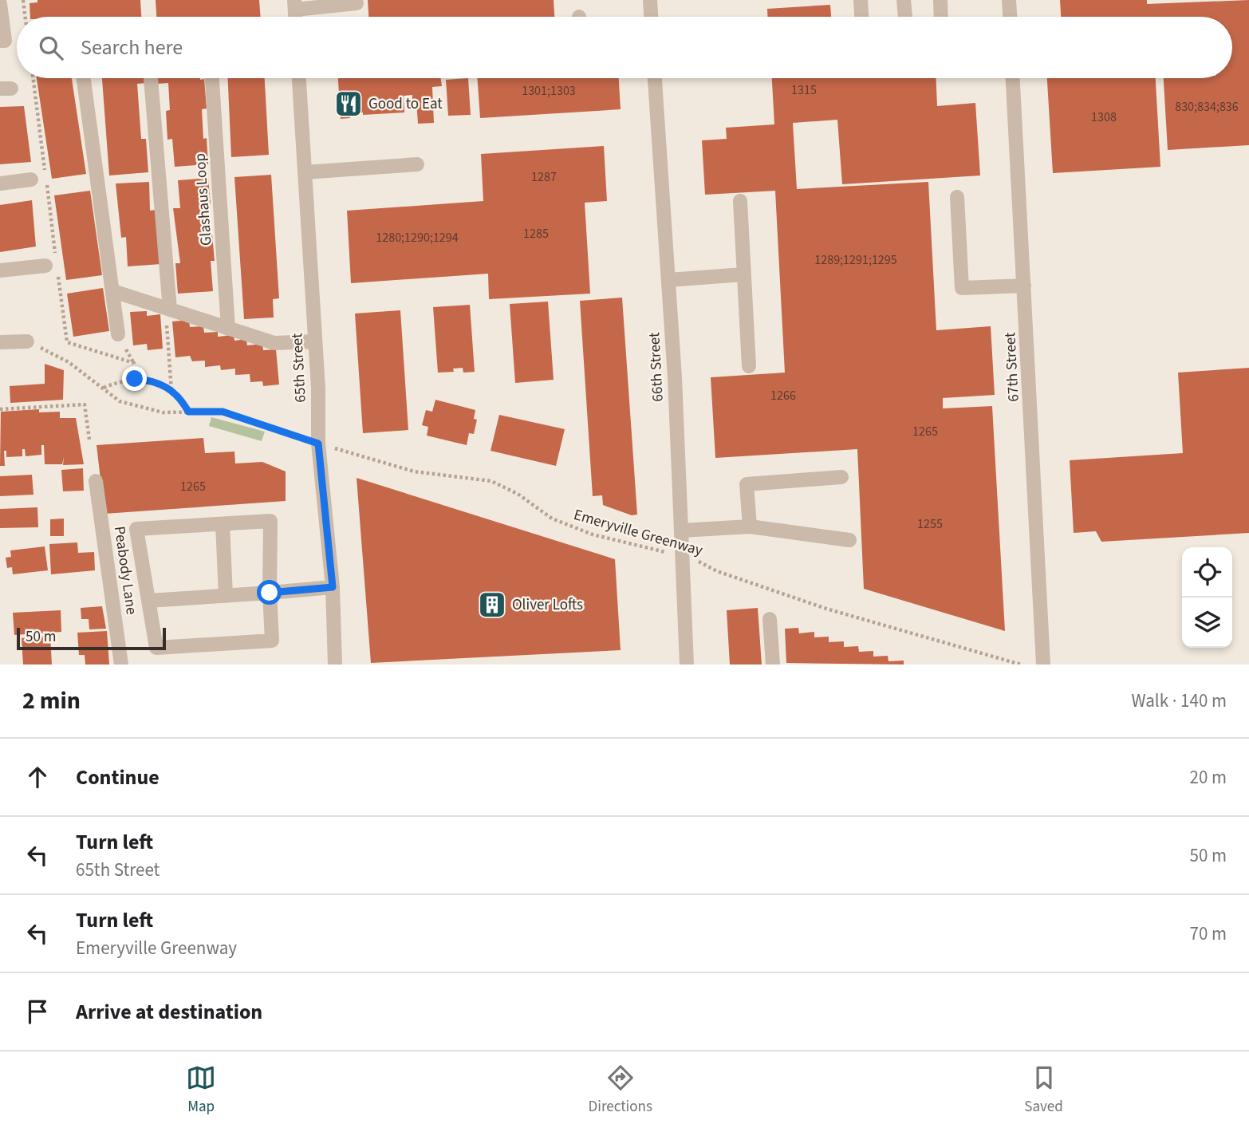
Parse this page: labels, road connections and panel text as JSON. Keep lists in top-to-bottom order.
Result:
{
  "streets": {
    "street": [
      "Glashaus Loop",
      "66th Street",
      "67th Street",
      "65th Street",
      "Peabody Lane"
    ],
    "path": ["Emeryville Greenway"]
  },
  "crossings": [
    ["66th Street", "Emeryville Greenway"],
    ["65th Street", "Emeryville Greenway"]
  ],
  "places": {
    "restaurant": ["Good to Eat"],
    "building": ["Oliver Lofts"]
  },
  "house_numbers": [
    "1315",
    "1301;1303",
    "830;834;836",
    "1308",
    "1287",
    "1285",
    "1280;1290;1294",
    "1289;1291;1295",
    "1266",
    "1265",
    "1265",
    "1255"
  ],
  "scale_bar": "50 m",
  "page": {
    "search": "Search here",
    "scale": "50 m",
    "heading": ["2 min", "Walk · 140 m"],
    "list": [
      ["Continue", "20 m"],
      ["Turn left", "65th Street", "50 m"],
      ["Turn left", "Emeryville Greenway", "70 m"],
      "Arrive at destination"
    ],
    "nav": ["Map", "Directions", "Saved"]
  }
}
